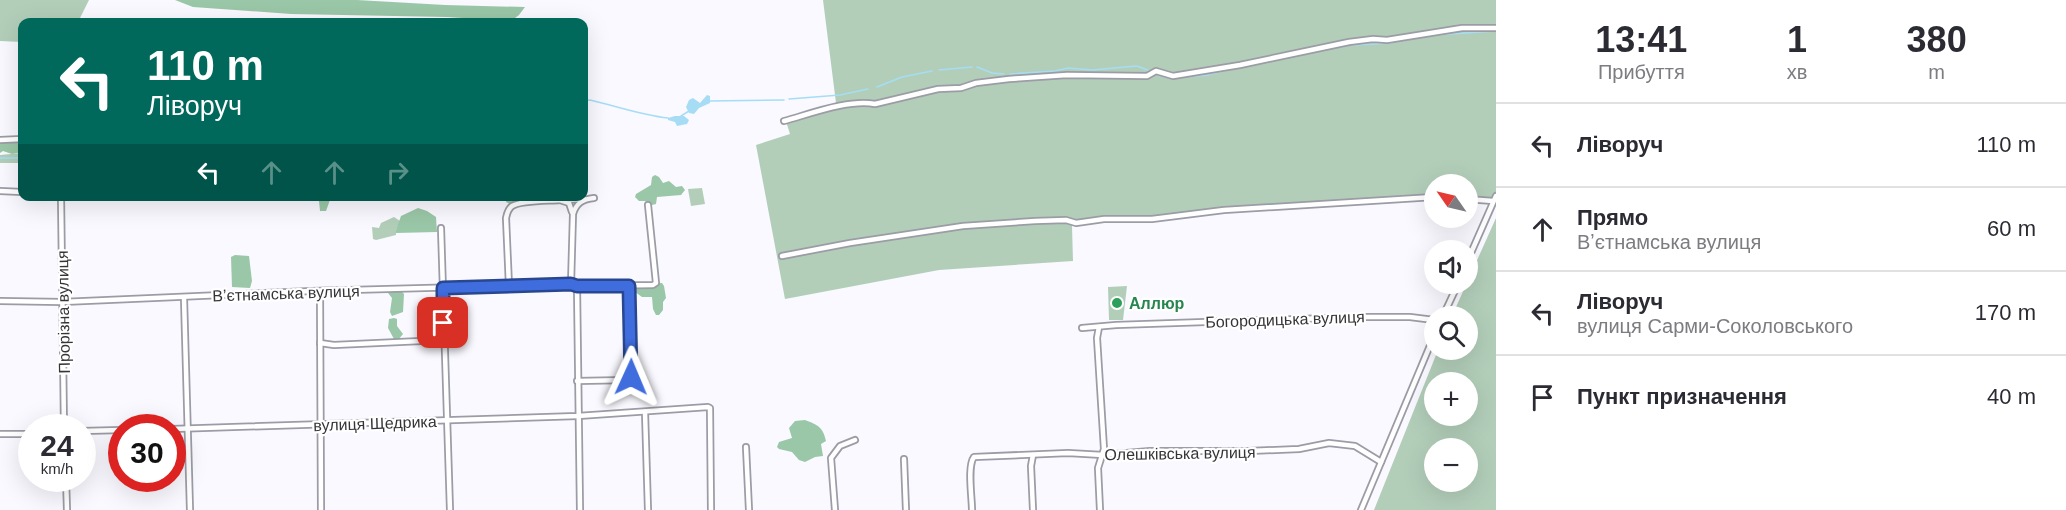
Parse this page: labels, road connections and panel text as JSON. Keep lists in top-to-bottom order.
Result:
{
  "streets": {
    "street": [
      "Вʼєтнамська вулиця",
      "Прорізна вулиця",
      "Богородицька вулиця",
      "вулиця Щедрика",
      "Олешківська вулиця"
    ]
  },
  "crossings": [
    ["Вʼєтнамська вулиця", "Прорізна вулиця"]
  ],
  "places": ["Аллюр"],
  "north": "top left",
  "page": {
    "eta": [
      "13:41",
      "Прибуття",
      "1",
      "хв",
      "380",
      "m"
    ],
    "turn": ["110 m", "Ліворуч"],
    "list": [
      {
        "name": "Ліворуч",
        "value": "110 m"
      },
      {
        "name": "Прямо",
        "note": "Вʼєтнамська вулиця",
        "value": "60 m"
      },
      {
        "name": "Ліворуч",
        "note": "вулиця Сарми-Соколовського",
        "value": "170 m"
      },
      {
        "name": "Пункт призначення",
        "value": "40 m"
      }
    ],
    "map_buttons": ["+", "−"],
    "speed": "24 km/h",
    "limit": "30"
  }
}
